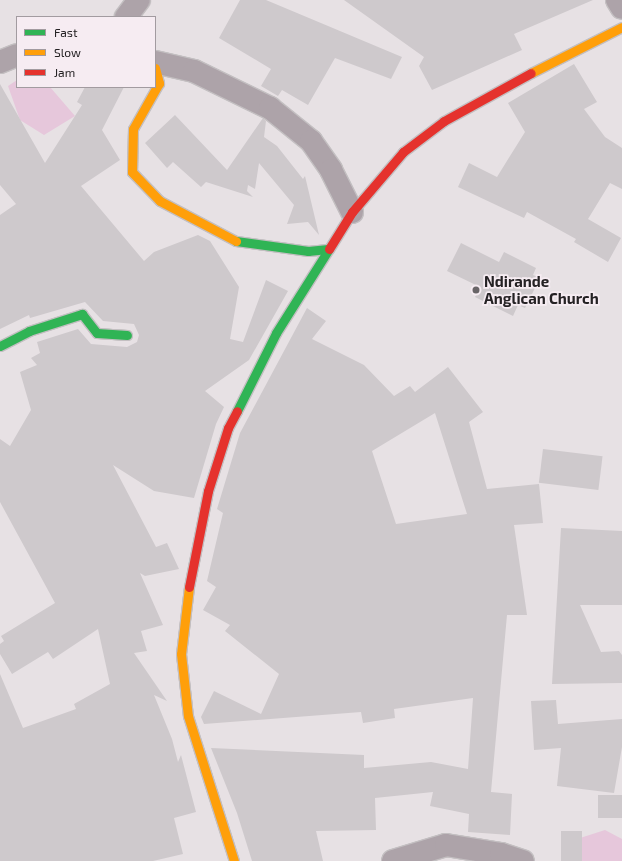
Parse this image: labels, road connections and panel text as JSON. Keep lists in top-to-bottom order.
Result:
{
  "places": ["Ndirande Anglican Church"],
  "legend": ["Fast", "Slow", "Jam"]
}
